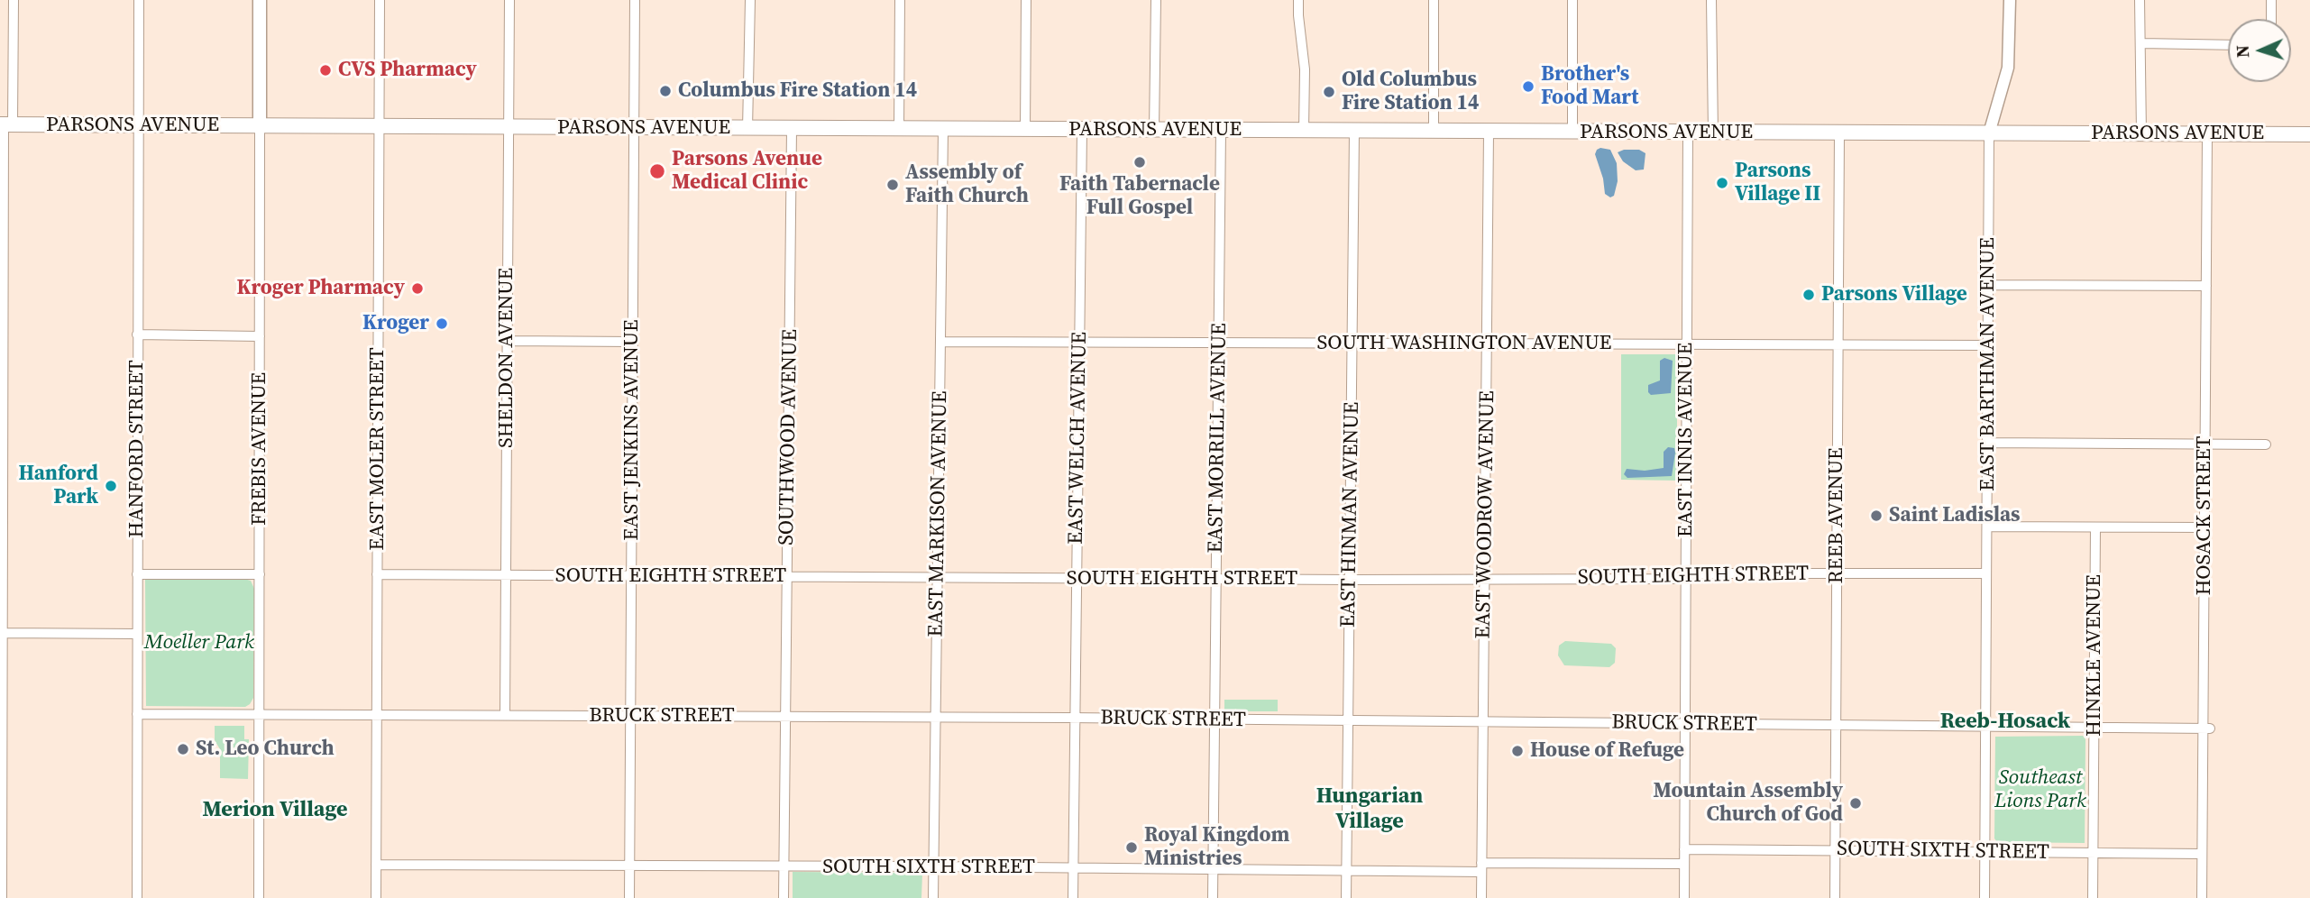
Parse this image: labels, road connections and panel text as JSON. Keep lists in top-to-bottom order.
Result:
{
  "streets": {
    "main road": ["PARSONS AVENUE", "FREBIS AVENUE"],
    "street": [
      "SOUTH WASHINGTON AVENUE",
      "SHELDON AVENUE",
      "EAST BARTHMAN AVENUE",
      "EAST JENKINS AVENUE",
      "SOUTHWOOD AVENUE",
      "EAST WELCH AVENUE",
      "EAST MORRILL AVENUE",
      "EAST INNIS AVENUE",
      "HANFORD STREET",
      "EAST MOLER STREET",
      "EAST MARKISON AVENUE",
      "EAST HINMAN AVENUE",
      "EAST WOODROW AVENUE",
      "REEB AVENUE",
      "HOSACK STREET",
      "SOUTH EIGHTH STREET",
      "HINKLE AVENUE",
      "BRUCK STREET",
      "SOUTH SIXTH STREET"
    ]
  },
  "crossings": [
    ["PARSONS AVENUE", "SHELDON AVENUE"],
    ["PARSONS AVENUE", "EAST BARTHMAN AVENUE"],
    ["PARSONS AVENUE", "EAST JENKINS AVENUE"],
    ["PARSONS AVENUE", "SOUTHWOOD AVENUE"],
    ["PARSONS AVENUE", "EAST WELCH AVENUE"],
    ["PARSONS AVENUE", "EAST MORRILL AVENUE"],
    ["PARSONS AVENUE", "EAST INNIS AVENUE"],
    ["PARSONS AVENUE", "HANFORD STREET"],
    ["PARSONS AVENUE", "FREBIS AVENUE"],
    ["PARSONS AVENUE", "EAST MOLER STREET"],
    ["PARSONS AVENUE", "EAST MARKISON AVENUE"],
    ["PARSONS AVENUE", "EAST HINMAN AVENUE"],
    ["PARSONS AVENUE", "EAST WOODROW AVENUE"],
    ["PARSONS AVENUE", "REEB AVENUE"],
    ["PARSONS AVENUE", "HOSACK STREET"],
    ["SOUTH WASHINGTON AVENUE", "EAST BARTHMAN AVENUE"],
    ["SOUTH WASHINGTON AVENUE", "EAST WELCH AVENUE"],
    ["SOUTH WASHINGTON AVENUE", "EAST MORRILL AVENUE"],
    ["SOUTH WASHINGTON AVENUE", "EAST INNIS AVENUE"],
    ["SOUTH WASHINGTON AVENUE", "EAST MARKISON AVENUE"],
    ["SOUTH WASHINGTON AVENUE", "EAST HINMAN AVENUE"],
    ["SOUTH WASHINGTON AVENUE", "EAST WOODROW AVENUE"],
    ["SOUTH WASHINGTON AVENUE", "REEB AVENUE"],
    ["SHELDON AVENUE", "SOUTH EIGHTH STREET"],
    ["SHELDON AVENUE", "BRUCK STREET"],
    ["EAST BARTHMAN AVENUE", "SOUTH EIGHTH STREET"],
    ["EAST BARTHMAN AVENUE", "BRUCK STREET"],
    ["EAST BARTHMAN AVENUE", "SOUTH SIXTH STREET"],
    ["EAST JENKINS AVENUE", "SOUTH EIGHTH STREET"],
    ["EAST JENKINS AVENUE", "BRUCK STREET"],
    ["EAST JENKINS AVENUE", "SOUTH SIXTH STREET"],
    ["SOUTHWOOD AVENUE", "SOUTH EIGHTH STREET"],
    ["SOUTHWOOD AVENUE", "BRUCK STREET"],
    ["SOUTHWOOD AVENUE", "SOUTH SIXTH STREET"],
    ["EAST WELCH AVENUE", "SOUTH EIGHTH STREET"],
    ["EAST WELCH AVENUE", "BRUCK STREET"],
    ["EAST WELCH AVENUE", "SOUTH SIXTH STREET"],
    ["EAST MORRILL AVENUE", "SOUTH EIGHTH STREET"],
    ["EAST MORRILL AVENUE", "BRUCK STREET"],
    ["EAST MORRILL AVENUE", "SOUTH SIXTH STREET"],
    ["EAST INNIS AVENUE", "SOUTH EIGHTH STREET"],
    ["EAST INNIS AVENUE", "BRUCK STREET"],
    ["EAST INNIS AVENUE", "SOUTH SIXTH STREET"],
    ["HANFORD STREET", "BRUCK STREET"],
    ["FREBIS AVENUE", "BRUCK STREET"],
    ["EAST MOLER STREET", "SOUTH EIGHTH STREET"],
    ["EAST MOLER STREET", "BRUCK STREET"],
    ["EAST MOLER STREET", "SOUTH SIXTH STREET"],
    ["EAST MARKISON AVENUE", "SOUTH EIGHTH STREET"],
    ["EAST MARKISON AVENUE", "BRUCK STREET"],
    ["EAST MARKISON AVENUE", "SOUTH SIXTH STREET"],
    ["EAST HINMAN AVENUE", "SOUTH EIGHTH STREET"],
    ["EAST HINMAN AVENUE", "BRUCK STREET"],
    ["EAST HINMAN AVENUE", "SOUTH SIXTH STREET"],
    ["EAST WOODROW AVENUE", "SOUTH EIGHTH STREET"],
    ["EAST WOODROW AVENUE", "BRUCK STREET"],
    ["EAST WOODROW AVENUE", "SOUTH SIXTH STREET"],
    ["REEB AVENUE", "SOUTH EIGHTH STREET"],
    ["REEB AVENUE", "BRUCK STREET"],
    ["REEB AVENUE", "SOUTH SIXTH STREET"],
    ["HOSACK STREET", "BRUCK STREET"],
    ["HOSACK STREET", "SOUTH SIXTH STREET"],
    ["HINKLE AVENUE", "BRUCK STREET"],
    ["HINKLE AVENUE", "SOUTH SIXTH STREET"]
  ],
  "districts": ["Reeb-Hosack", "Hungarian Village", "Merion Village"],
  "parks": ["Moeller Park", "Southeast Lions Park"],
  "places": [
    "CVS Pharmacy",
    "Brother's Food Mart",
    "Columbus Fire Station 14",
    "Old Columbus Fire Station 14",
    "Faith Tabernacle Full Gospel",
    "Parsons Avenue Medical Clinic",
    "Parsons Village II",
    "Assembly of Faith Church",
    "Kroger Pharmacy",
    "Parsons Village",
    "Kroger",
    "Hanford Park",
    "Saint Ladislas",
    "St. Leo Church",
    "House of Refuge",
    "Mountain Assembly Church of God",
    "Royal Kingdom Ministries"
  ],
  "north": "left"
}
